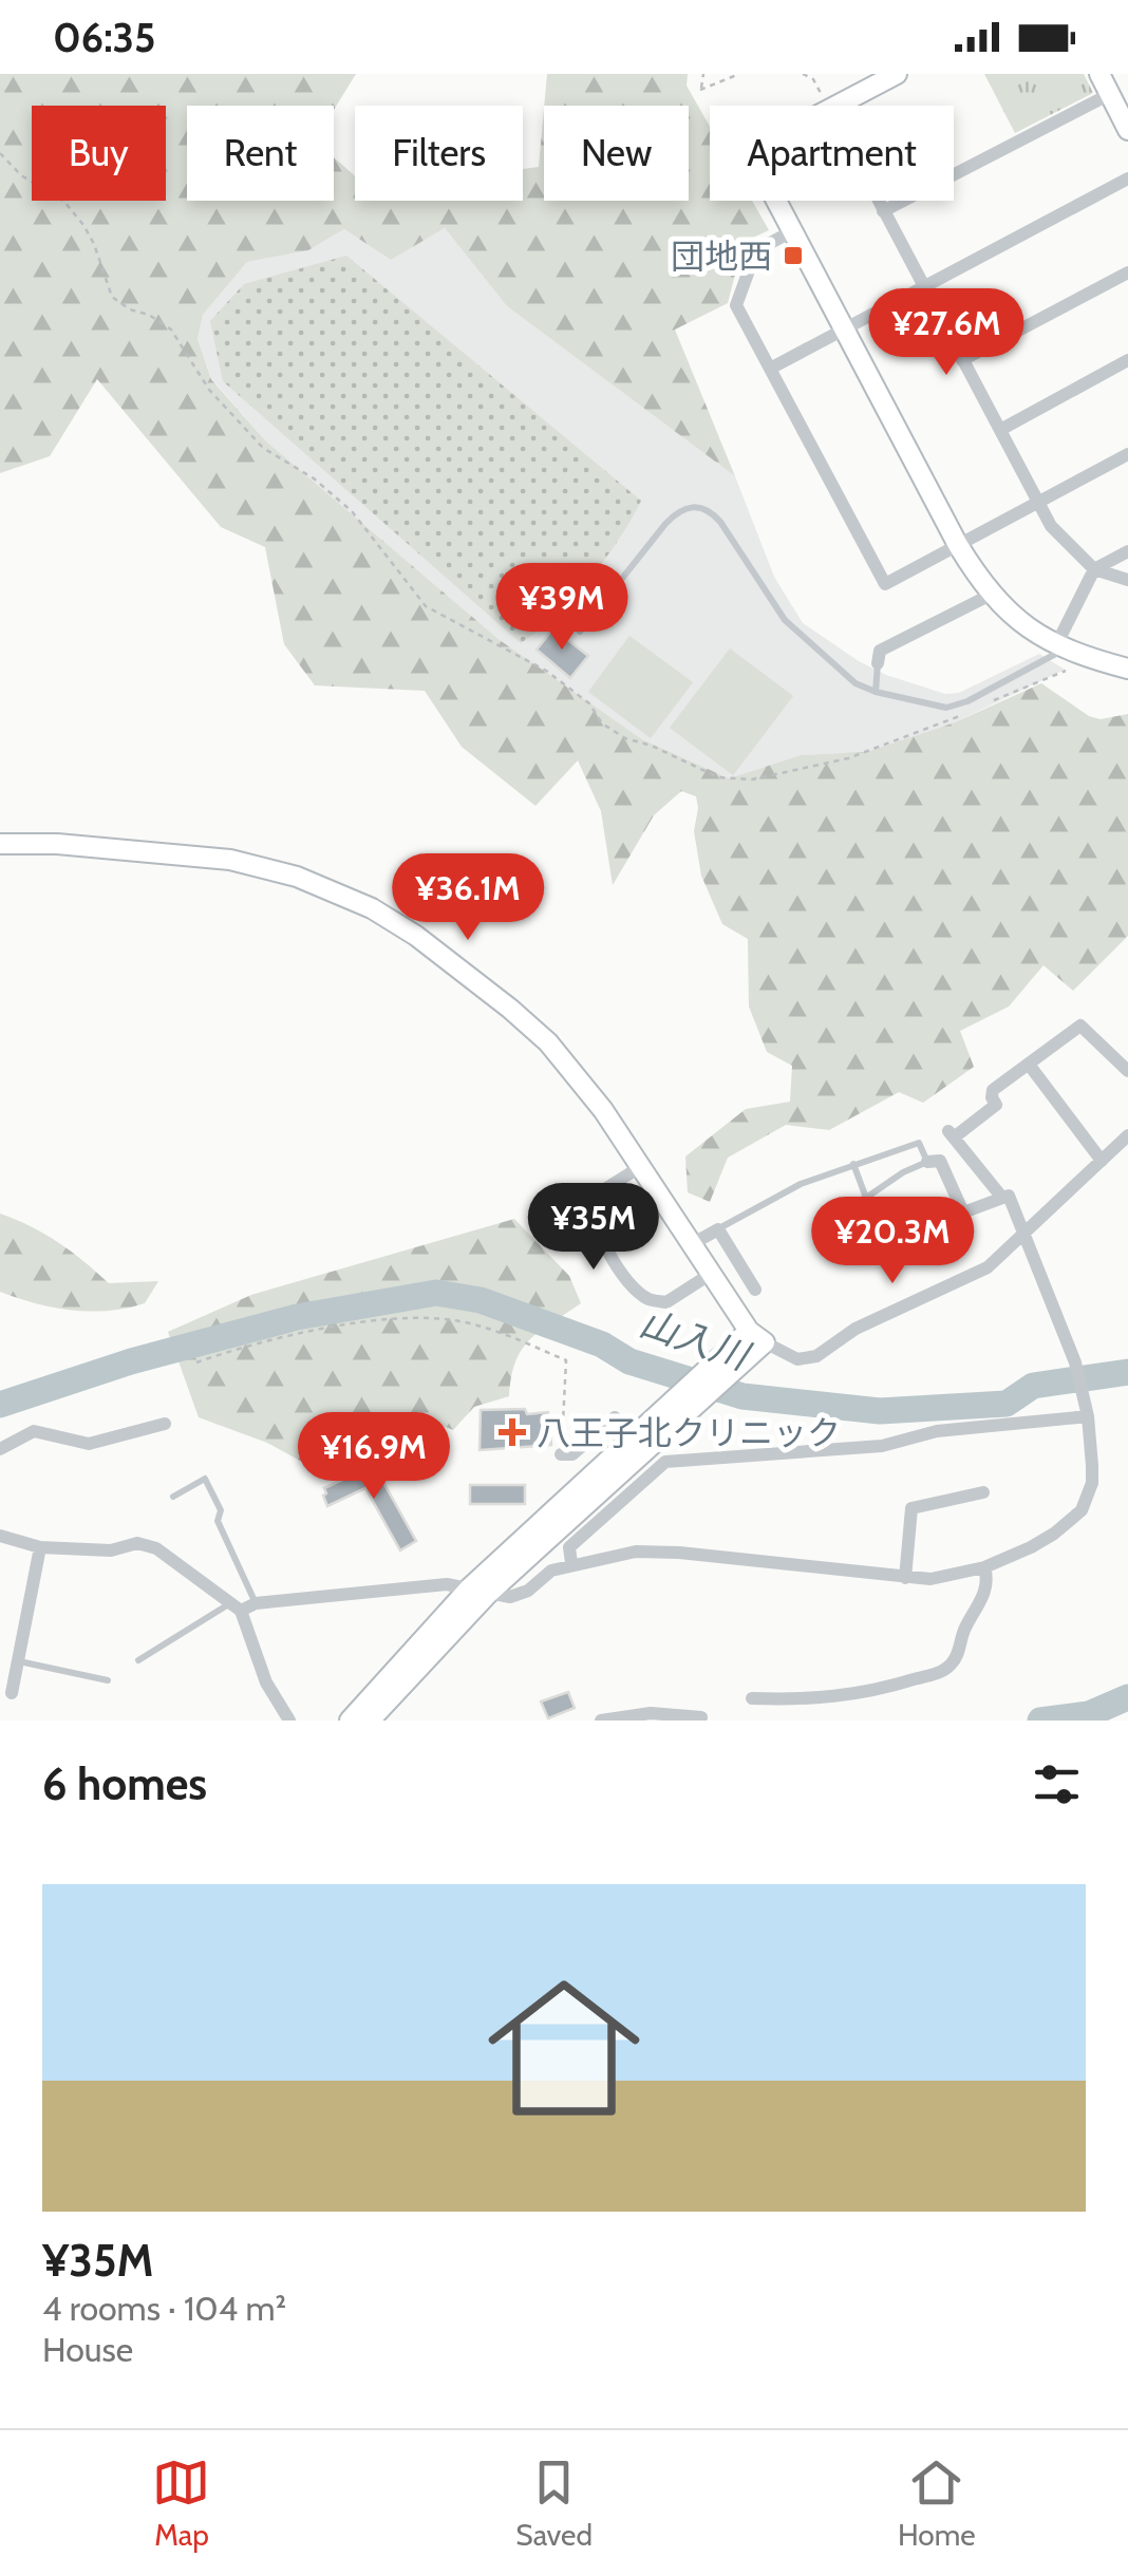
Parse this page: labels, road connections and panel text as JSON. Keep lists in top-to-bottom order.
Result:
{
  "water": ["山入川"],
  "places": {
    "transit": ["団地西"],
    "health": ["八王子北クリニック"]
  },
  "page": {
    "status": "06:35",
    "chip": [
      "Buy",
      "Rent",
      "Filters",
      "New",
      "Apartment"
    ],
    "price": [
      "¥27.6M",
      "¥39M",
      "¥36.1M",
      "¥35M",
      "¥20.3M",
      "¥16.9M"
    ],
    "heading": "6 homes",
    "list": [
      {
        "name": "¥35M",
        "note": "4 rooms · 104 m² · House"
      }
    ],
    "tabs": ["Map", "Saved", "Home"]
  }
}
